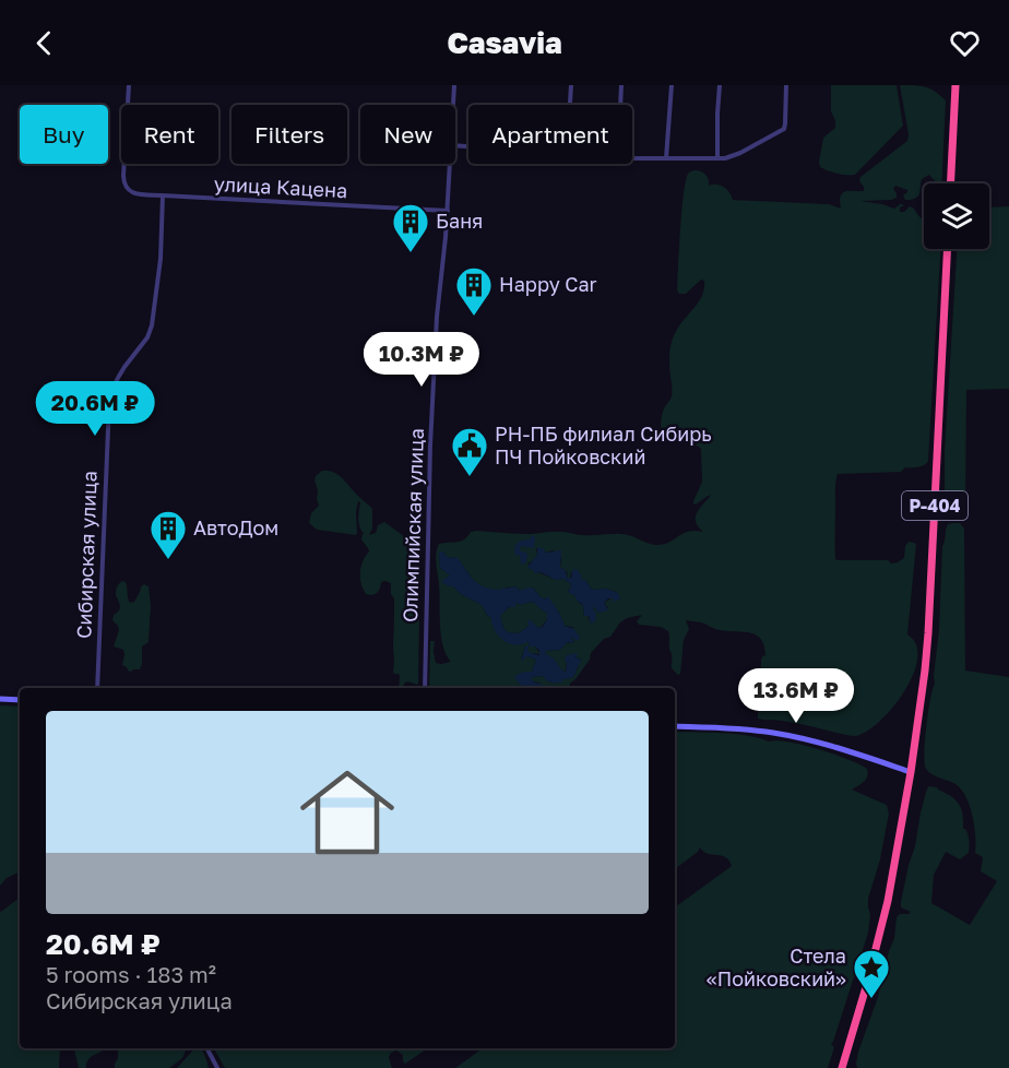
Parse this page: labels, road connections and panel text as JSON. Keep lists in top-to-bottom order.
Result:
{
  "streets": {
    "highway": ["Р-404"],
    "street": ["улица Кацена", "Олимпийская улица", "Сибирская улица"]
  },
  "crossings": [
    ["улица Кацена", "Олимпийская улица"],
    ["улица Кацена", "Сибирская улица"]
  ],
  "places": {
    "building": ["Баня", "Happy Car", "АвтоДом"],
    "public building": ["РН-ПБ филиал Сибирь ПЧ Пойковский"],
    "place": ["Стела «Пойковский»"]
  },
  "page": {
    "header": "Casavia",
    "chip": [
      "Buy",
      "Rent",
      "Filters",
      "New",
      "Apartment"
    ],
    "price": ["10.3M ₽", "20.6M ₽", "13.6M ₽"],
    "list": [
      {
        "name": "20.6M ₽",
        "note": "5 rooms · 183 m² · Сибирская улица"
      }
    ]
  }
}
